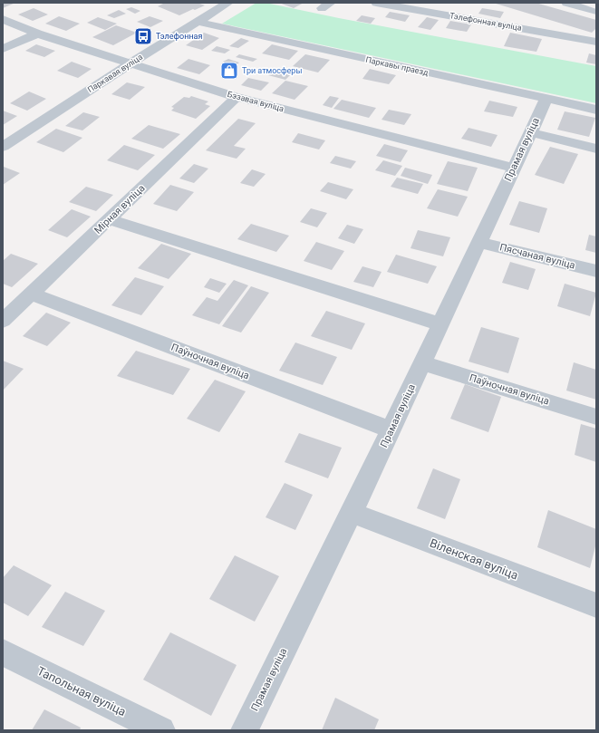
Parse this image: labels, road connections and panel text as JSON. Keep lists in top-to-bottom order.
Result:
{
  "streets": {
    "street": [
      "Тэлефонная вуліца",
      "Паркавы праезд",
      "Паркавая вуліца",
      "Бэзавая вуліца",
      "Прамая вуліца",
      "Мірная вуліца",
      "Пясчаная вуліца",
      "Паўночная вуліца",
      "Віленская вуліца",
      "Тапольная вуліца"
    ]
  },
  "crossings": [
    ["Паркавы праезд", "Паркавая вуліца"],
    ["Паркавы праезд", "Прамая вуліца"],
    ["Паркавая вуліца", "Бэзавая вуліца"],
    ["Бэзавая вуліца", "Прамая вуліца"],
    ["Бэзавая вуліца", "Мірная вуліца"],
    ["Прамая вуліца", "Пясчаная вуліца"],
    ["Прамая вуліца", "Паўночная вуліца"],
    ["Прамая вуліца", "Віленская вуліца"],
    ["Мірная вуліца", "Паўночная вуліца"]
  ],
  "places": {
    "bus stop": ["Тэлефонная"],
    "shop": ["Три атмосферы"]
  }
}
